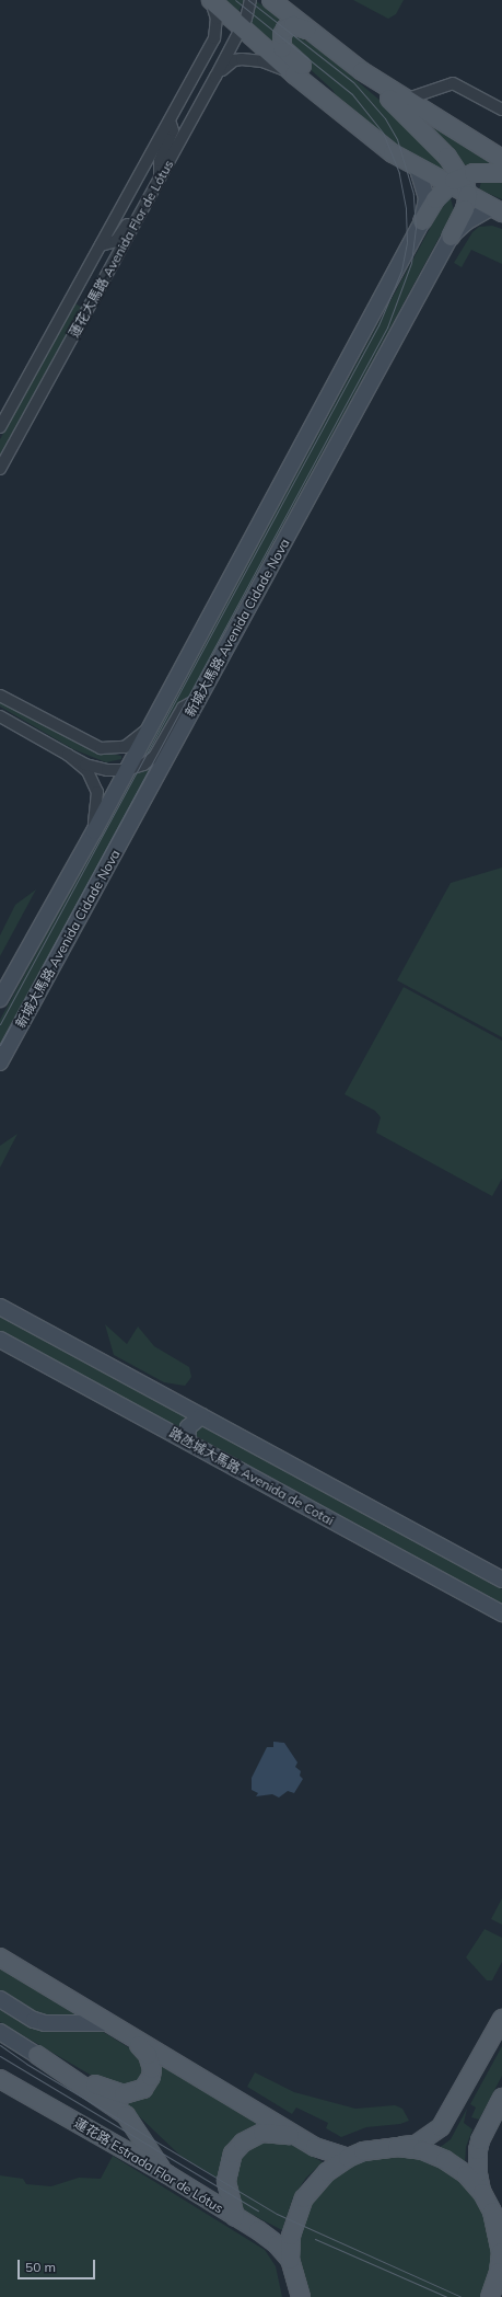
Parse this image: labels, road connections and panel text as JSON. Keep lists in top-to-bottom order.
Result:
{
  "streets": {
    "main road": ["新城大馬路 Avenida Cidade Nova", "路氹城大馬路 Avenida de Cotai", "蓮花路 Estrada Flor de Lótus"],
    "street": ["蓮花大馬路 Avenida Flor de Lótus"]
  },
  "scale_bar": "50 m"
}
